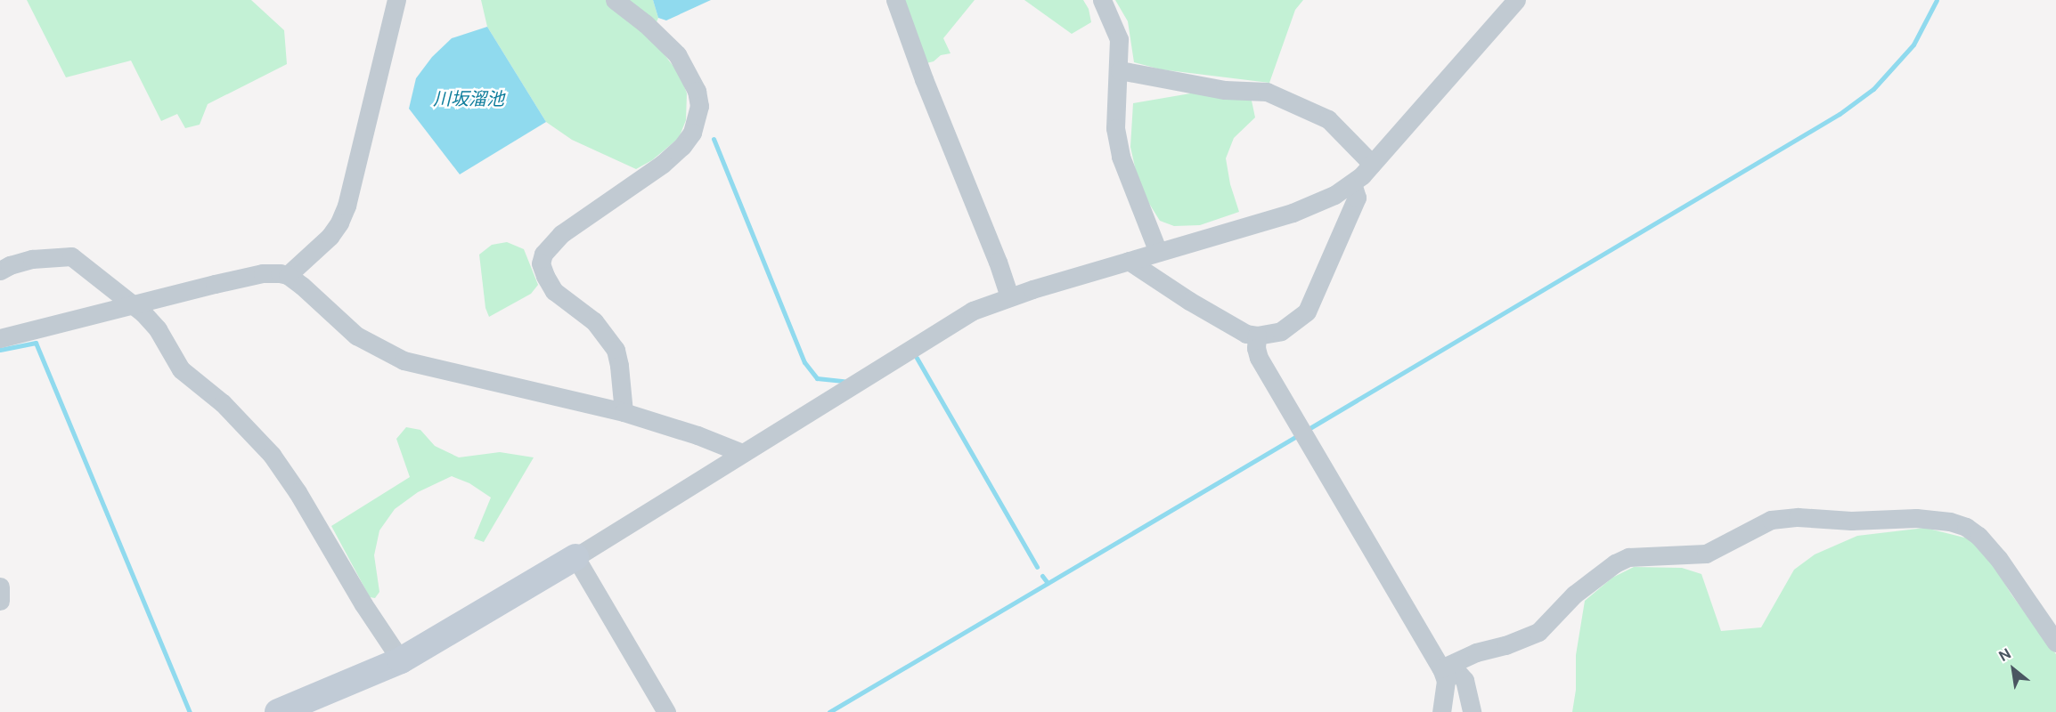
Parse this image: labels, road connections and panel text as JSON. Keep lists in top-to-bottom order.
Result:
{
  "water": ["川坂溜池"],
  "north": "top left"
}
